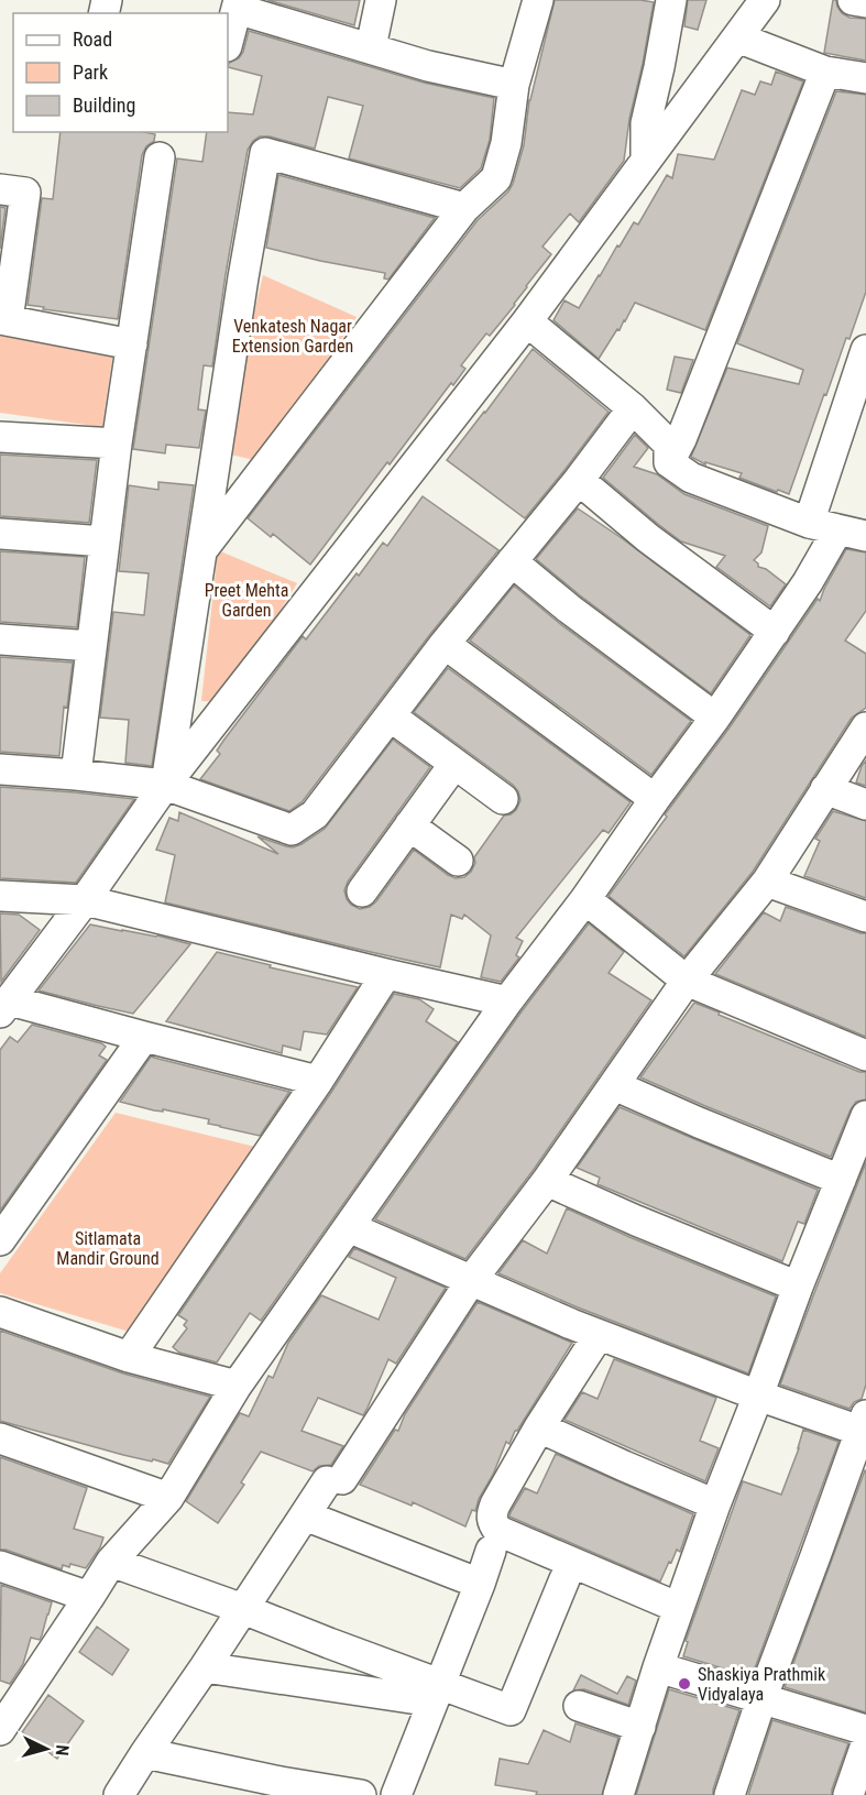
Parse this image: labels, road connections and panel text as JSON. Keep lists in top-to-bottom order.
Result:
{
  "parks": ["Venkatesh Nagar Extension Garden", "Preet Mehta Garden", "Sitlamata Mandir Ground"],
  "places": ["Shaskiya Prathmik Vidyalaya"],
  "legend": ["Road", "Park", "Building"],
  "north": "right"
}
